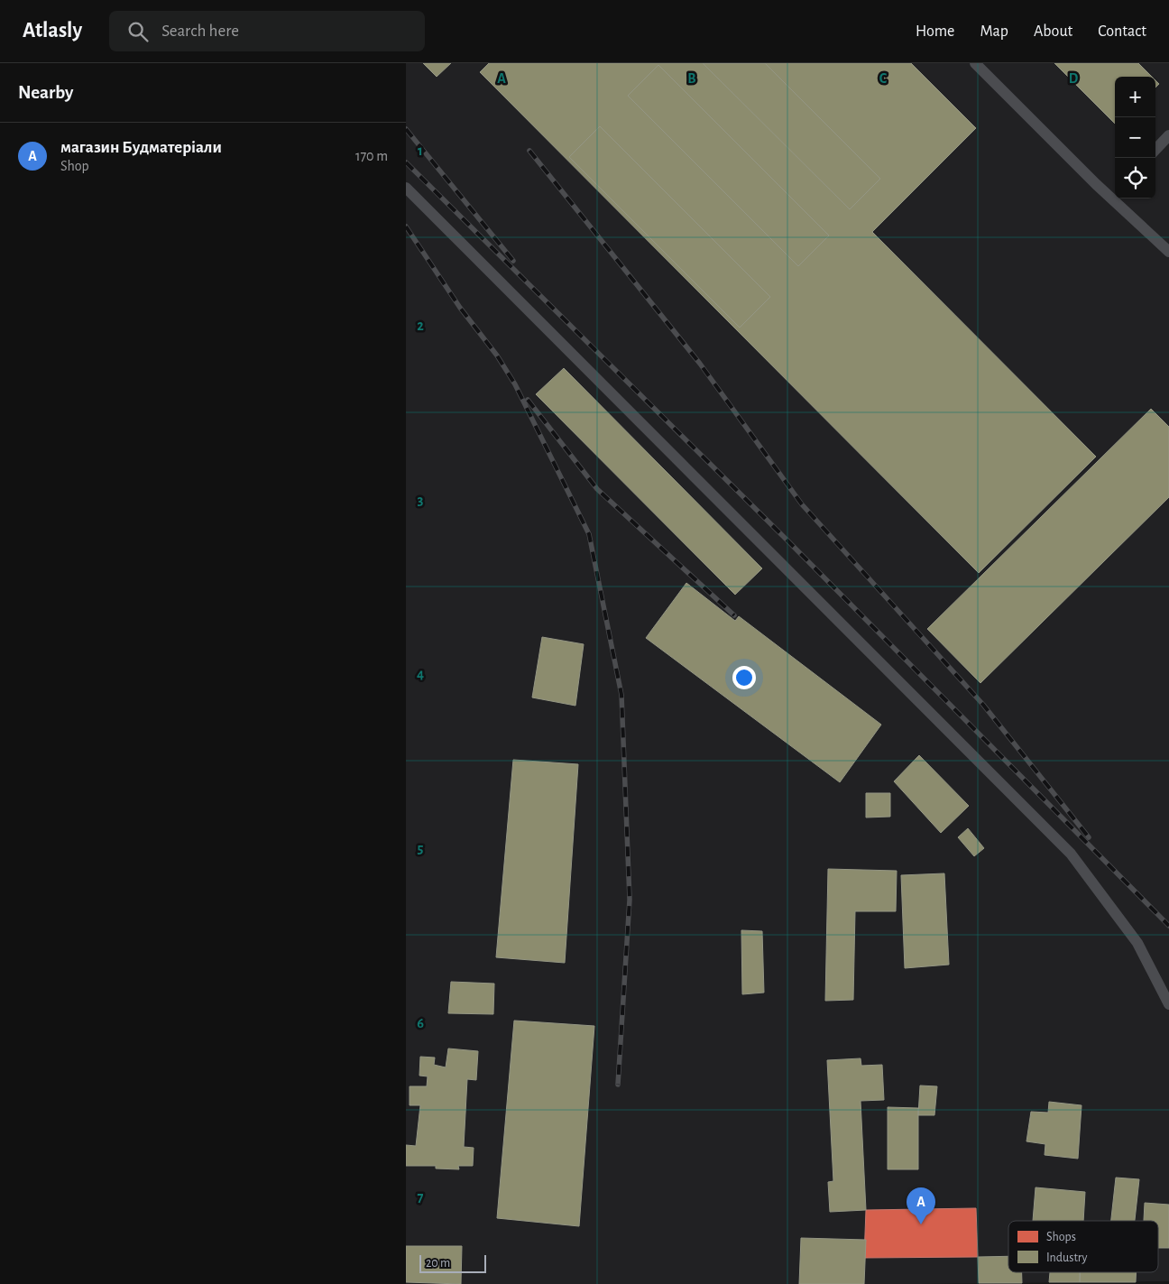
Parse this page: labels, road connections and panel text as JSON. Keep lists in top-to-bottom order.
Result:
{
  "legend": ["Shops", "Industry"],
  "scale_bar": "20 m",
  "page": {
    "header": "Atlasly",
    "search": "Search here",
    "nav": [
      "Home",
      "Map",
      "About",
      "Contact"
    ],
    "heading": "Nearby",
    "map_buttons": ["+", "−"],
    "list": [
      {
        "mark": "A",
        "name": "магазин Будматеріали",
        "note": "Shop",
        "value": "170 m"
      }
    ],
    "pins": "A",
    "scale": "20 m"
  },
  "grid": {
    "columns": [
      "A",
      "B",
      "C",
      "D"
    ],
    "rows": [
      "1",
      "2",
      "3",
      "4",
      "5",
      "6",
      "7"
    ]
  }
}
